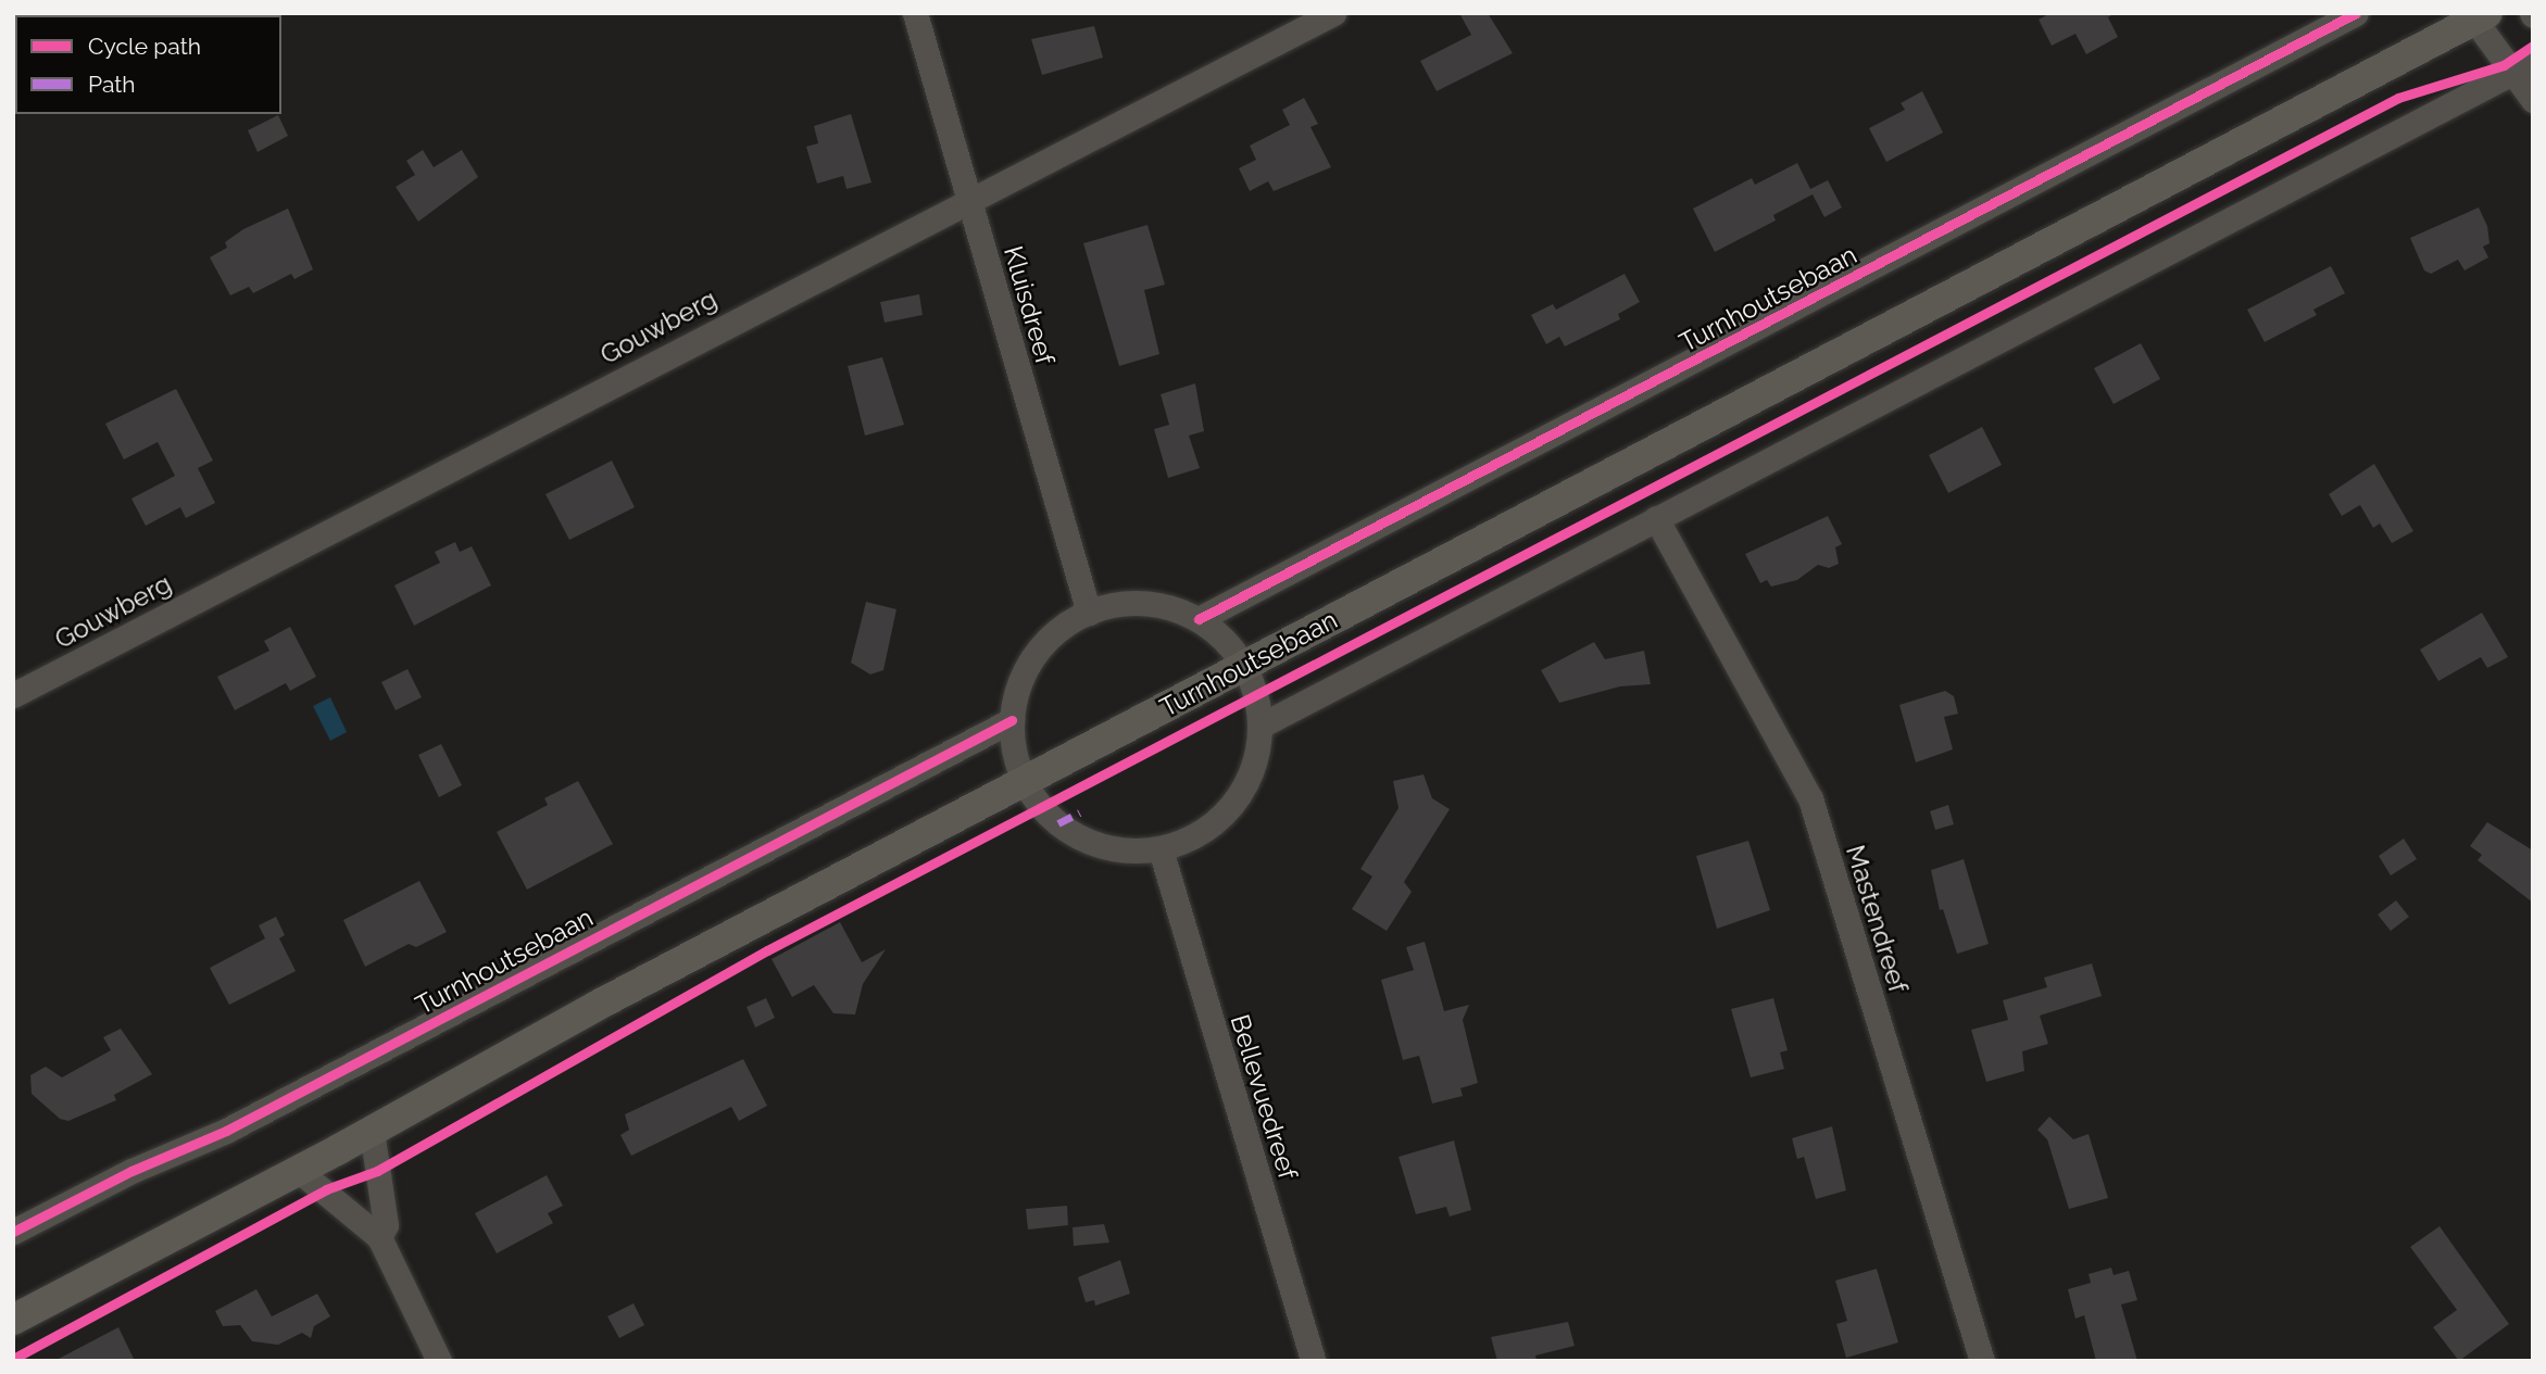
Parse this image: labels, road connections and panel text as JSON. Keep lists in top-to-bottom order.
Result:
{
  "streets": {
    "main road": ["Turnhoutsebaan"],
    "street": [
      "Kluisdreef",
      "Gouwberg",
      "Mastendreef",
      "Bellevuedreef"
    ]
  },
  "crossings": [
    ["Kluisdreef", "Gouwberg"]
  ],
  "legend": ["Cycle path", "Path"]
}
